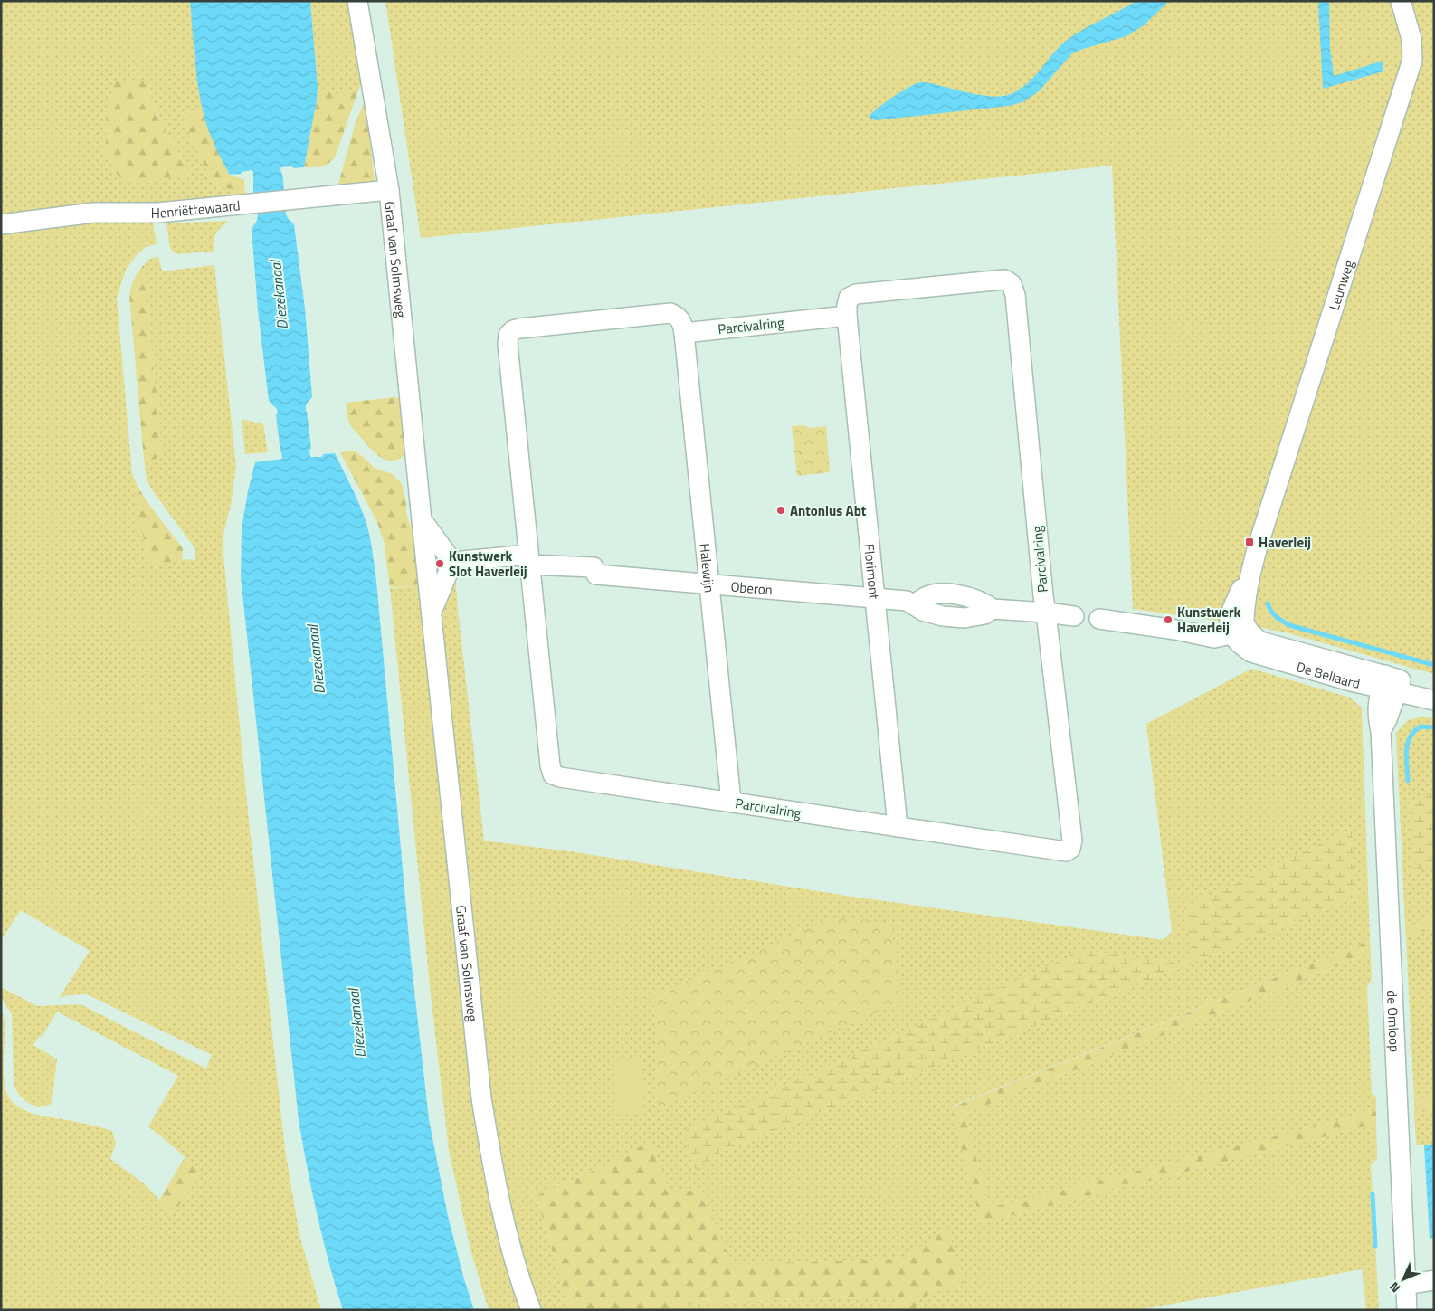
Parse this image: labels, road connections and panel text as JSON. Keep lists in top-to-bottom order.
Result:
{
  "streets": {
    "street": [
      "Henriëttewaard",
      "Graaf van Solmsweg",
      "Leunweg",
      "Parcivalring",
      "Halewijn",
      "Florimont",
      "Oberon",
      "De Bellaard",
      "de Omloop"
    ]
  },
  "crossings": [
    ["Henriëttewaard", "Graaf van Solmsweg"],
    ["Leunweg", "De Bellaard"],
    ["Parcivalring", "Halewijn"],
    ["Parcivalring", "Florimont"],
    ["Parcivalring", "Oberon"],
    ["Halewijn", "Oberon"],
    ["Florimont", "Oberon"],
    ["De Bellaard", "de Omloop"]
  ],
  "water": ["Diezekanaal"],
  "places": {
    "other": ["Antonius Abt", "Kunstwerk Slot Haverleij", "Kunstwerk Haverleij"],
    "transit": ["Haverleij"]
  },
  "north": "bottom left"
}
